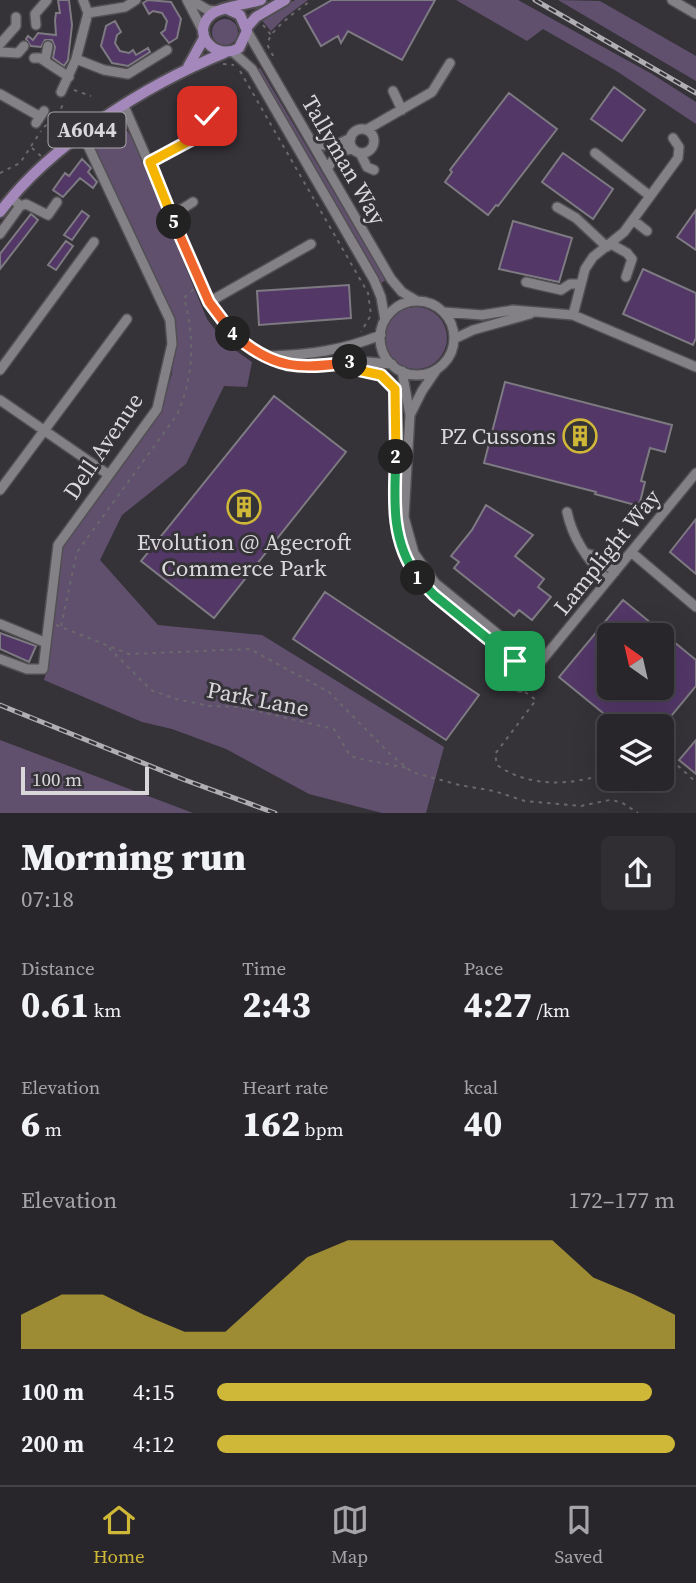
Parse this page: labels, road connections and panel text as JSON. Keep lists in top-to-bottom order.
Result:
{
  "streets": {
    "main road": ["A6044"],
    "street": ["Tallyman Way", "Dell Avenue", "Lamplight Way"],
    "path": ["Park Lane"]
  },
  "crossings": [
    ["A6044", "Tallyman Way"],
    ["A6044", "Dell Avenue"]
  ],
  "places": {
    "building": ["PZ Cussons", "Evolution @ Agecroft Commerce Park"]
  },
  "scale_bar": "100 m",
  "north": "top left",
  "page": {
    "pins": [
      "5",
      "4",
      "3",
      "2",
      "1"
    ],
    "scale": "100 m",
    "heading": ["Morning run", "07:18"],
    "stats": [
      ["Distance", "0.61 km"],
      ["Time", "2:43"],
      ["Pace", "4:27 /km"],
      ["Elevation", "6 m"],
      ["Heart rate", "162 bpm"],
      ["kcal", "40"]
    ],
    "chart": ["Elevation", "172–177 m"],
    "list": [
      {
        "name": "100 m",
        "note": "4:15"
      },
      {
        "name": "200 m",
        "note": "4:12"
      }
    ],
    "tabs": ["Home", "Map", "Saved"]
  }
}
